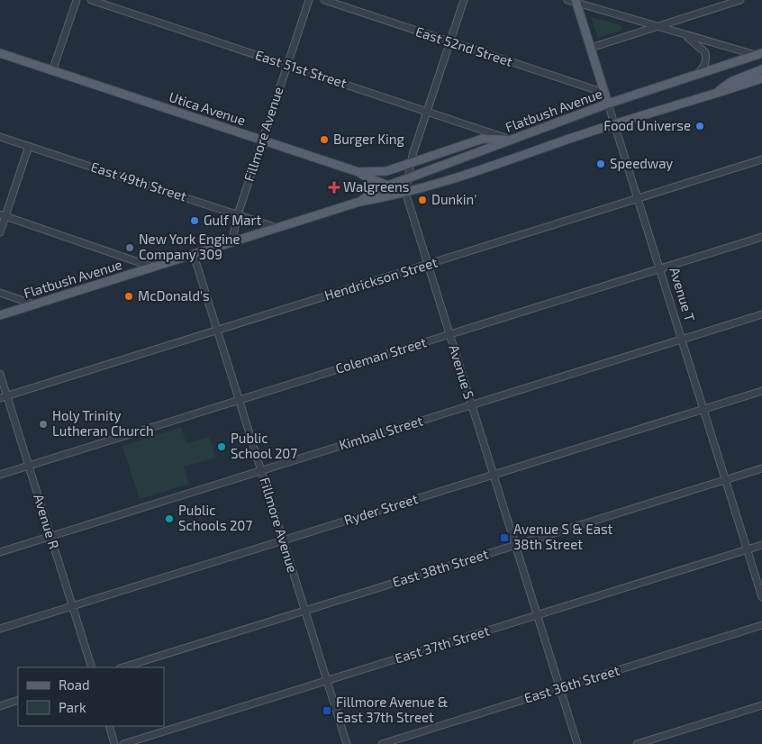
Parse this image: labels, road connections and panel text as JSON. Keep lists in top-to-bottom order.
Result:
{
  "streets": {
    "main road": ["Utica Avenue", "Flatbush Avenue", "Avenue T"],
    "street": [
      "East 52nd Street",
      "East 51st Street",
      "Fillmore Avenue",
      "East 49th Street",
      "Hendrickson Street",
      "Coleman Street",
      "Avenue S",
      "Kimball Street",
      "Ryder Street",
      "Avenue R",
      "East 38th Street",
      "East 37th Street",
      "East 36th Street"
    ]
  },
  "crossings": [
    ["East 52nd Street", "Avenue T"],
    ["East 52nd Street", "Avenue S"],
    ["East 51st Street", "Flatbush Avenue"],
    ["East 51st Street", "Fillmore Avenue"],
    ["East 51st Street", "Avenue S"],
    ["Utica Avenue", "Flatbush Avenue"],
    ["Utica Avenue", "Fillmore Avenue"],
    ["Utica Avenue", "Avenue S"],
    ["Flatbush Avenue", "Fillmore Avenue"],
    ["Flatbush Avenue", "East 49th Street"],
    ["Flatbush Avenue", "Avenue T"],
    ["Flatbush Avenue", "Avenue S"],
    ["Fillmore Avenue", "East 49th Street"],
    ["Fillmore Avenue", "Hendrickson Street"],
    ["Fillmore Avenue", "Coleman Street"],
    ["Fillmore Avenue", "Kimball Street"],
    ["Fillmore Avenue", "Ryder Street"],
    ["Fillmore Avenue", "East 38th Street"],
    ["Fillmore Avenue", "East 37th Street"],
    ["Hendrickson Street", "Avenue T"],
    ["Hendrickson Street", "Avenue S"],
    ["Hendrickson Street", "Avenue R"],
    ["Avenue T", "Coleman Street"],
    ["Avenue T", "Kimball Street"],
    ["Avenue T", "Ryder Street"],
    ["Avenue T", "East 38th Street"],
    ["Avenue T", "East 37th Street"],
    ["Coleman Street", "Avenue S"],
    ["Coleman Street", "Avenue R"],
    ["Avenue S", "Kimball Street"],
    ["Avenue S", "Ryder Street"],
    ["Avenue S", "East 38th Street"],
    ["Avenue S", "East 37th Street"],
    ["Avenue S", "East 36th Street"],
    ["Kimball Street", "Avenue R"],
    ["Ryder Street", "Avenue R"]
  ],
  "places": {
    "other": [
      "Food Universe",
      "Burger King",
      "Speedway",
      "Dunkin'",
      "Gulf Mart",
      "New York Engine Company 309",
      "McDonald's",
      "Holy Trinity Lutheran Church",
      "Public School 207",
      "Public Schools 207"
    ],
    "health": ["Walgreens"],
    "transit": ["Avenue S & East 38th Street", "Fillmore Avenue & East 37th Street"]
  },
  "legend": ["Road", "Park"]
}
